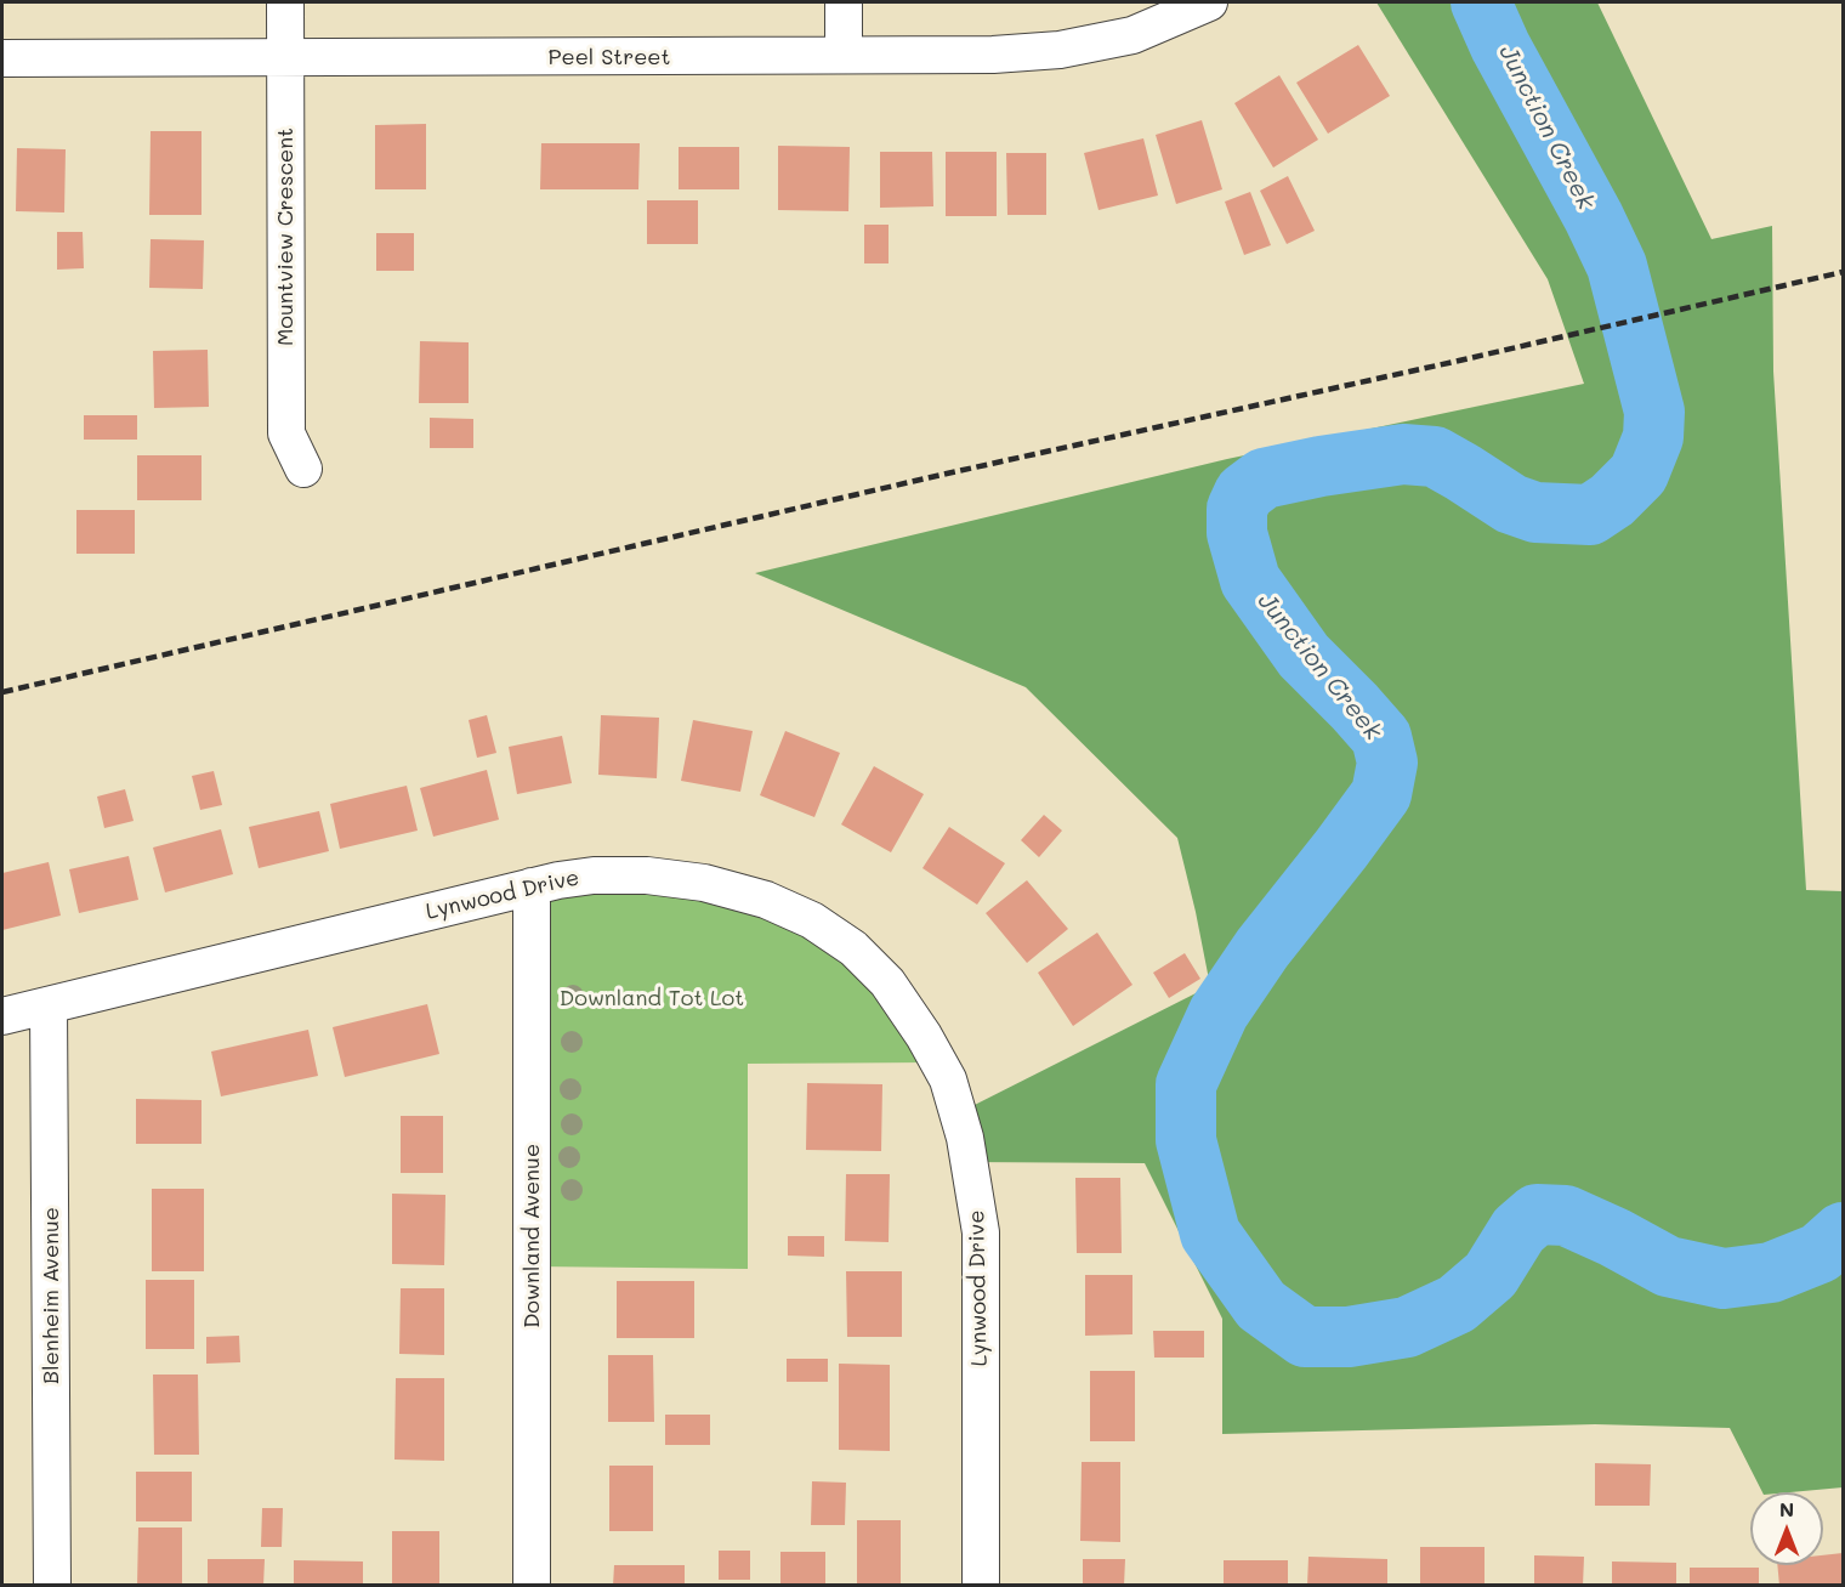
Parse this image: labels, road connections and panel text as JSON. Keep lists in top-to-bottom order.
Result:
{
  "streets": {
    "street": [
      "Peel Street",
      "Mountview Crescent",
      "Lynwood Drive",
      "Downland Avenue",
      "Blenheim Avenue"
    ]
  },
  "crossings": [
    ["Peel Street", "Mountview Crescent"],
    ["Lynwood Drive", "Downland Avenue"],
    ["Lynwood Drive", "Blenheim Avenue"]
  ],
  "water": ["Junction Creek"],
  "parks": ["Downland Tot Lot"],
  "north": "top"
}
